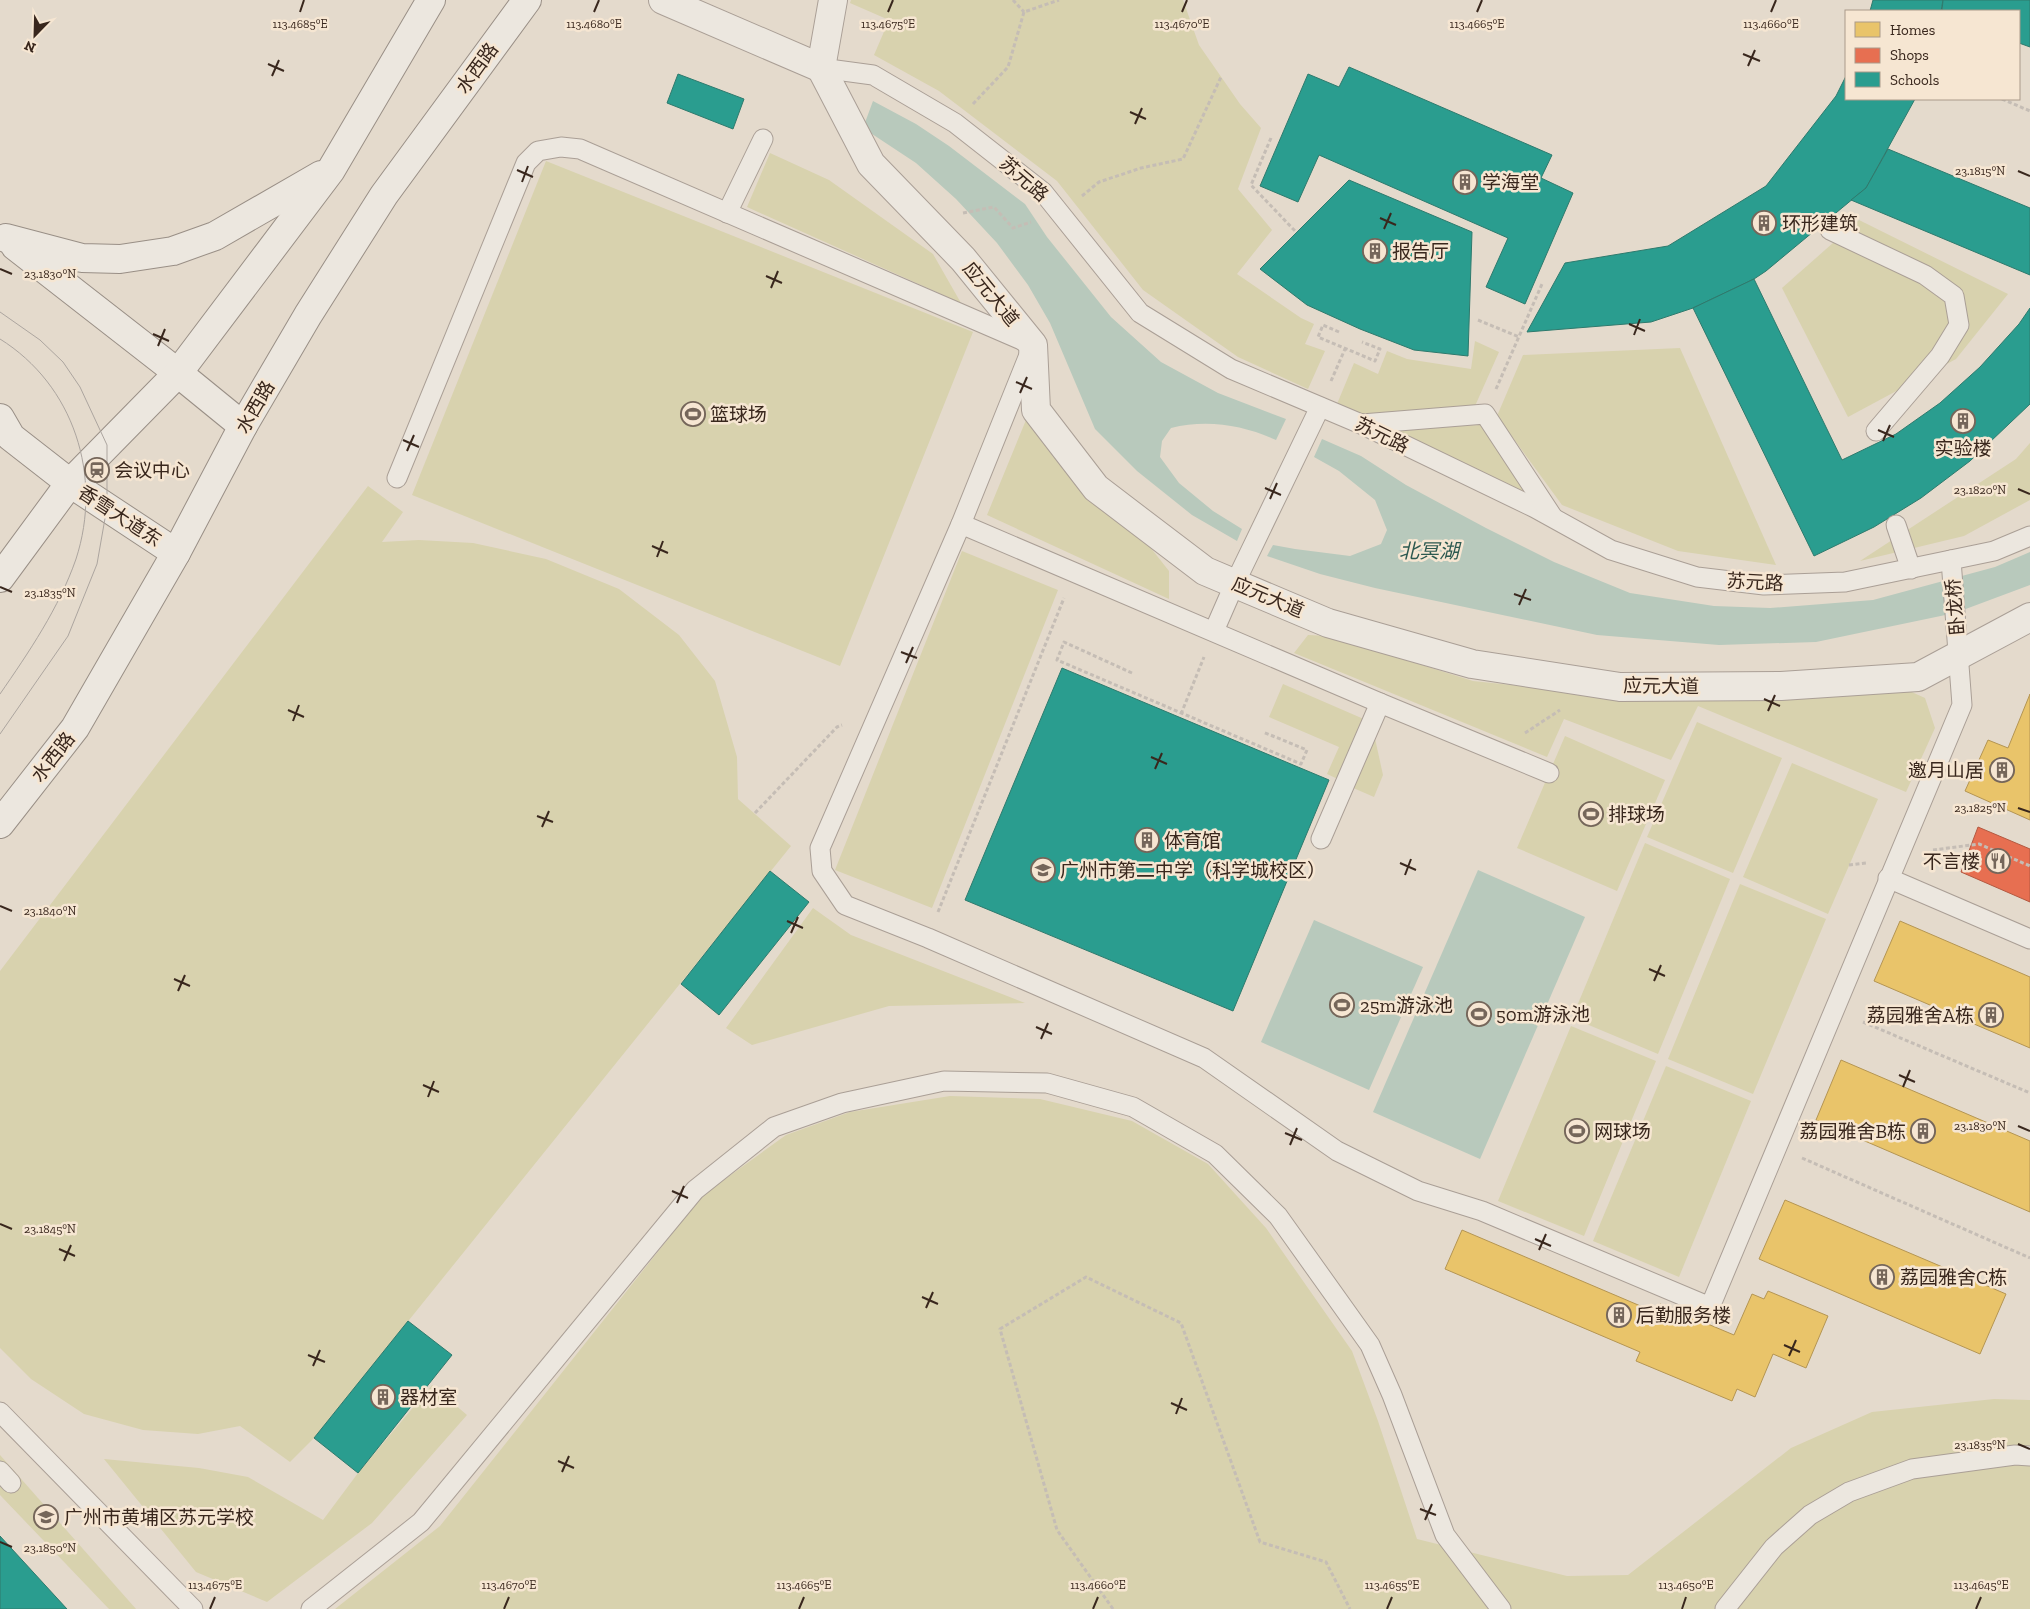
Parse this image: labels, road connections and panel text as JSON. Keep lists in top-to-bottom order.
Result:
{
  "streets": {
    "main road": ["水西路", "应元大道", "香雪大道东"],
    "lane": ["苏元路", "卧龙桥"]
  },
  "crossings": [
    ["水西路", "香雪大道东"],
    ["苏元路", "应元大道"],
    ["苏元路", "卧龙桥"],
    ["应元大道", "卧龙桥"]
  ],
  "water": ["北冥湖"],
  "places": {
    "building": [
      "学海堂",
      "环形建筑",
      "报告厅",
      "实验楼",
      "邀月山居",
      "体育馆",
      "荔园雅舍A栋",
      "荔园雅舍B栋",
      "荔园雅舍C栋",
      "后勤服务楼",
      "器材室"
    ],
    "sports": [
      "篮球场",
      "排球场",
      "25m游泳池",
      "50m游泳池",
      "网球场"
    ],
    "station": ["会议中心"],
    "restaurant": ["不言楼"],
    "school or university": ["广州市第二中学（科学城校区）", "广州市黄埔区苏元学校"]
  },
  "legend": ["Homes", "Shops", "Schools"],
  "north": "bottom left",
  "coordinates": [
    "113.4685°E",
    "113.4680°E",
    "113.4675°E",
    "113.4670°E",
    "113.4665°E",
    "113.4660°E",
    "23.1815°N",
    "23.1830°N",
    "23.1820°N",
    "23.1835°N",
    "23.1825°N",
    "23.1840°N",
    "23.1845°N",
    "23.1850°N",
    "113.4655°E",
    "113.4650°E",
    "113.4645°E"
  ]
}
